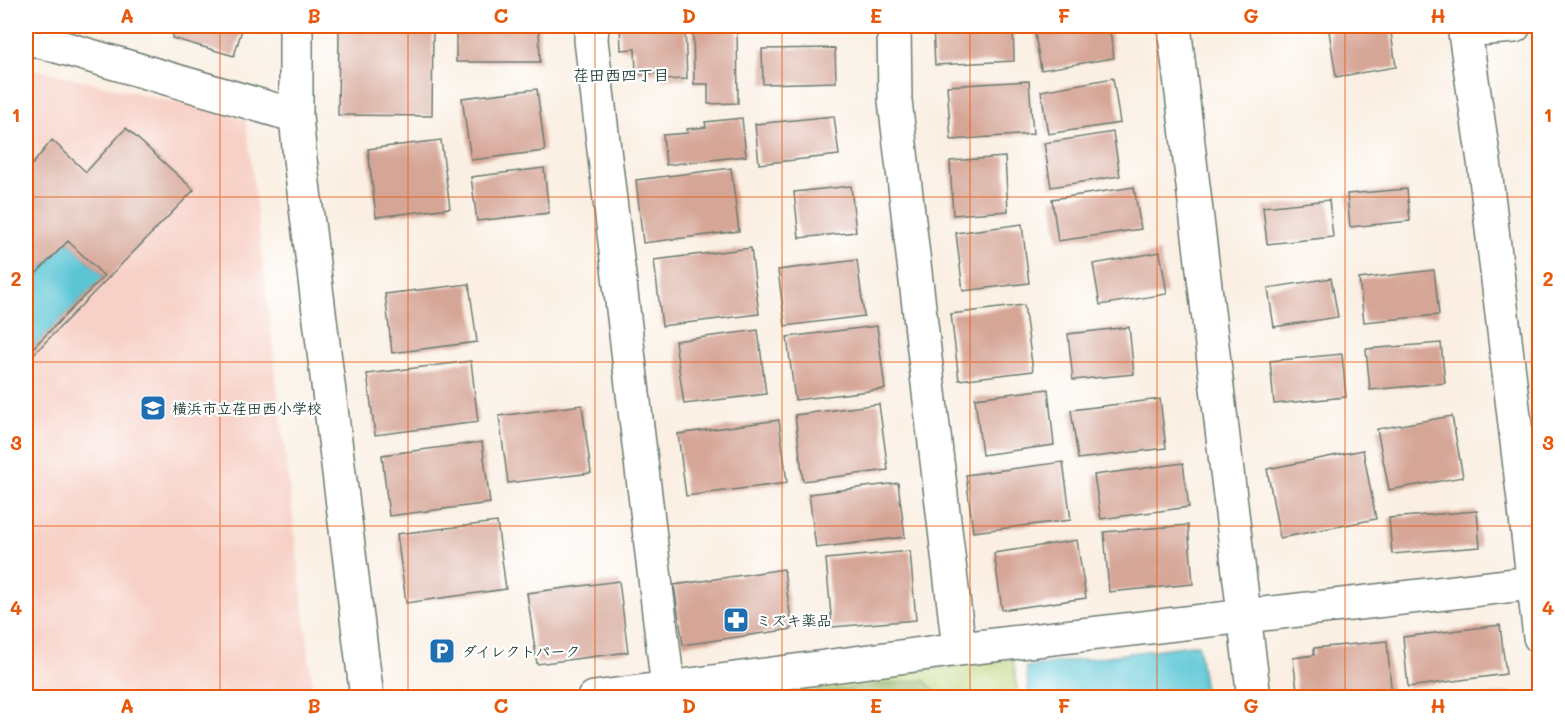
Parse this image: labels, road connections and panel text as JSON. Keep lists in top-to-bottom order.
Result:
{
  "districts": ["荏田西四丁目"],
  "places": {
    "school or university": ["横浜市立荏田西小学校"],
    "pharmacy": ["ミズキ薬品"],
    "parking": ["ダイレクトパーク"]
  },
  "grid": {
    "columns": [
      "A",
      "B",
      "C",
      "D",
      "E",
      "F",
      "G",
      "H"
    ],
    "rows": [
      "1",
      "2",
      "3",
      "4"
    ]
  }
}
